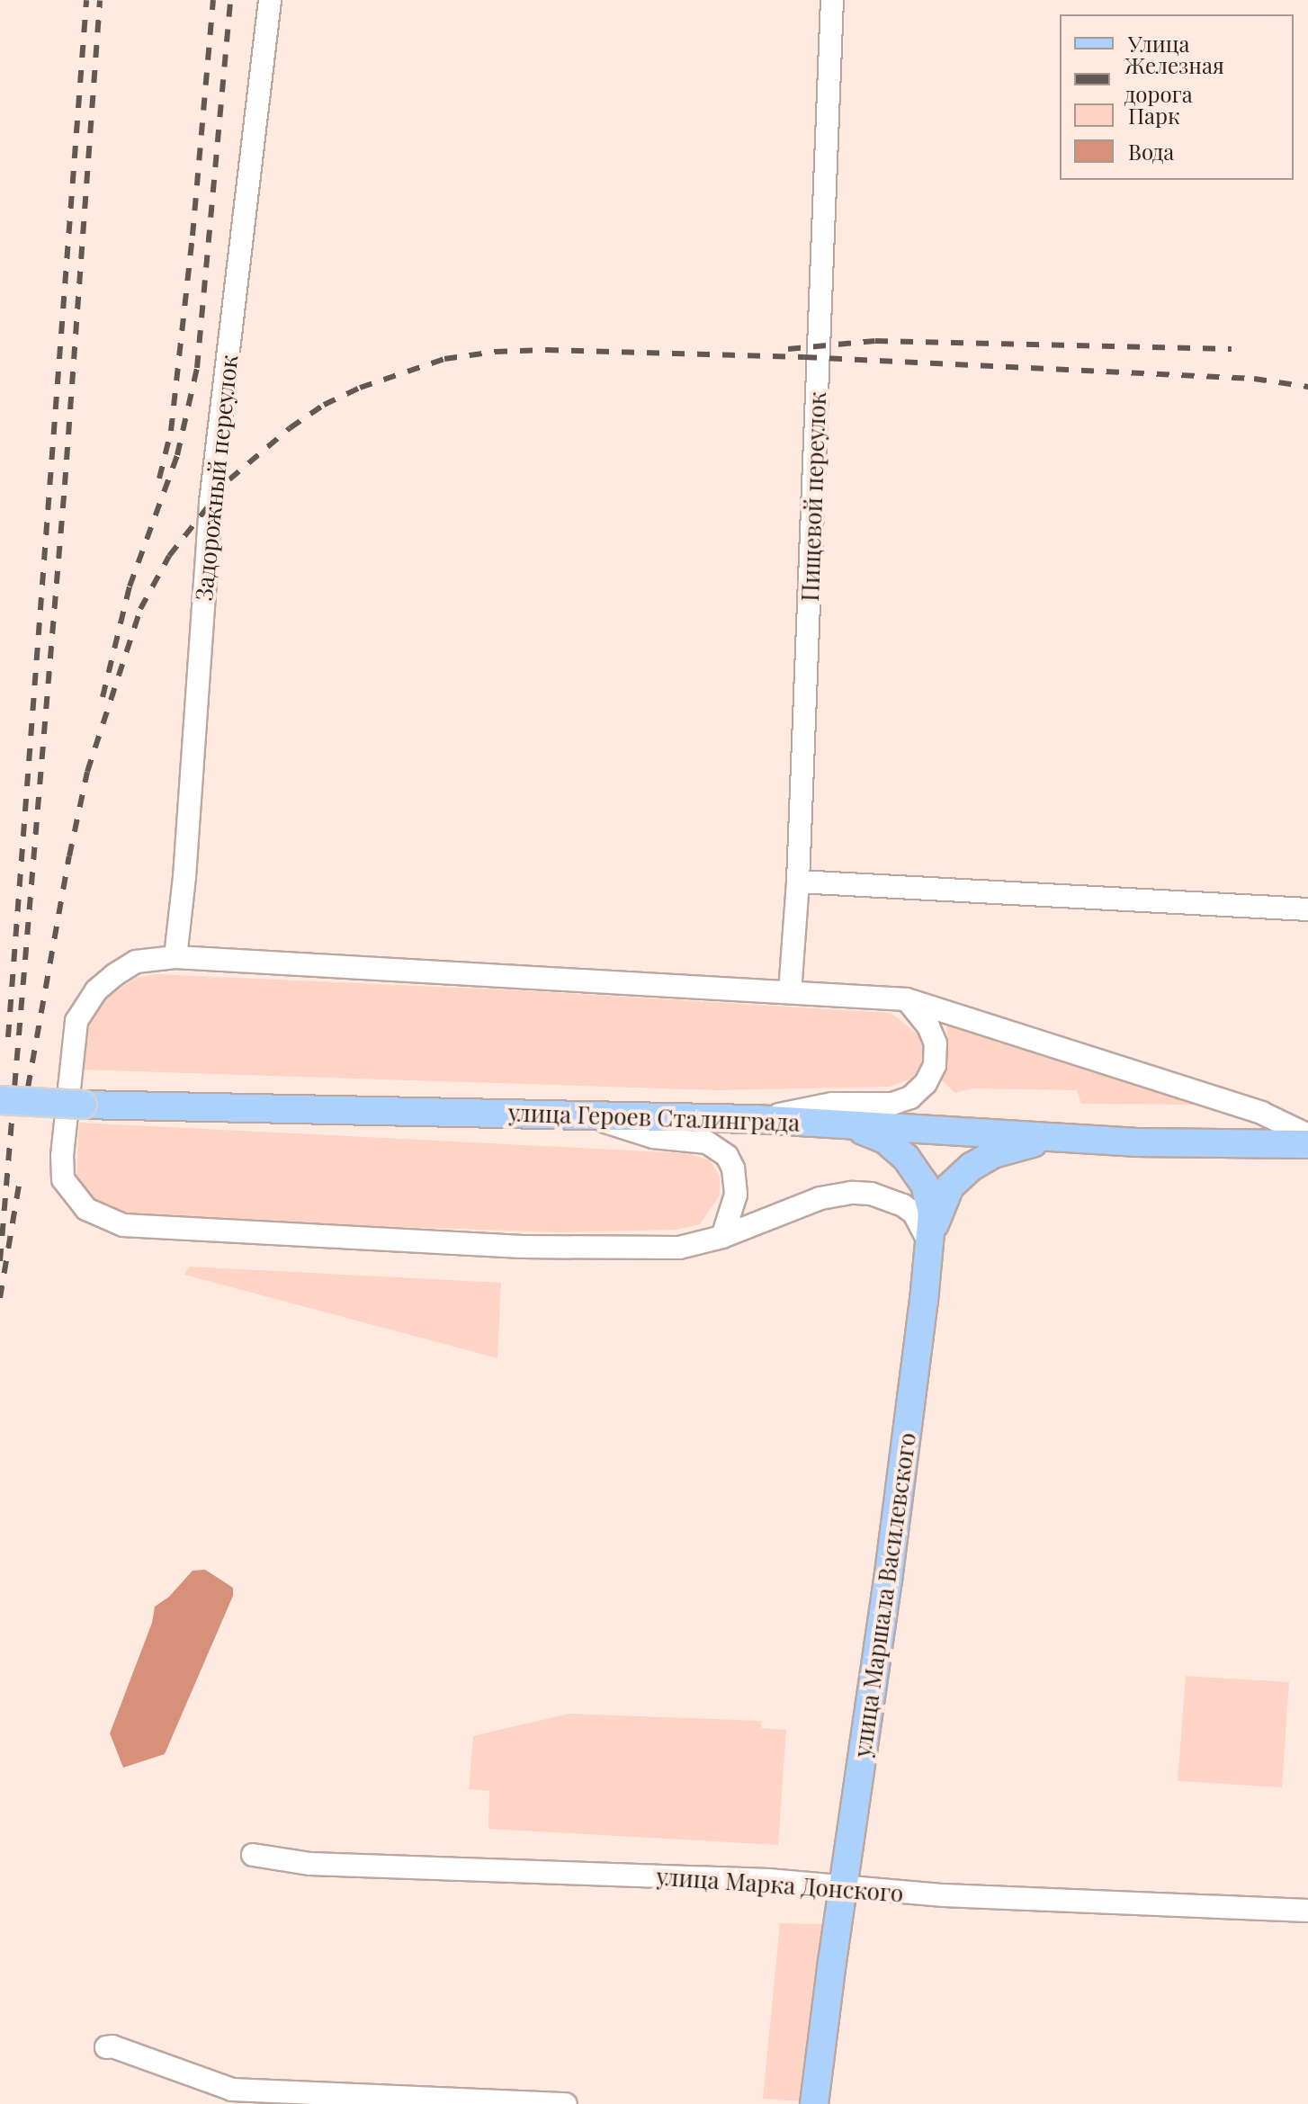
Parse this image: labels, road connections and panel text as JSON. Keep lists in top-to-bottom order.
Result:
{
  "streets": {
    "main road": ["улица Героев Сталинграда", "улица Маршала Василевского"],
    "street": ["Задорожный переулок", "Пищевой переулок", "улица Марка Донского"]
  },
  "crossings": [
    ["улица Героев Сталинграда", "улица Маршала Василевского"],
    ["улица Маршала Василевского", "улица Марка Донского"]
  ],
  "legend": [
    "Улица",
    "Железная дорога",
    "Парк",
    "Вода"
  ]
}
